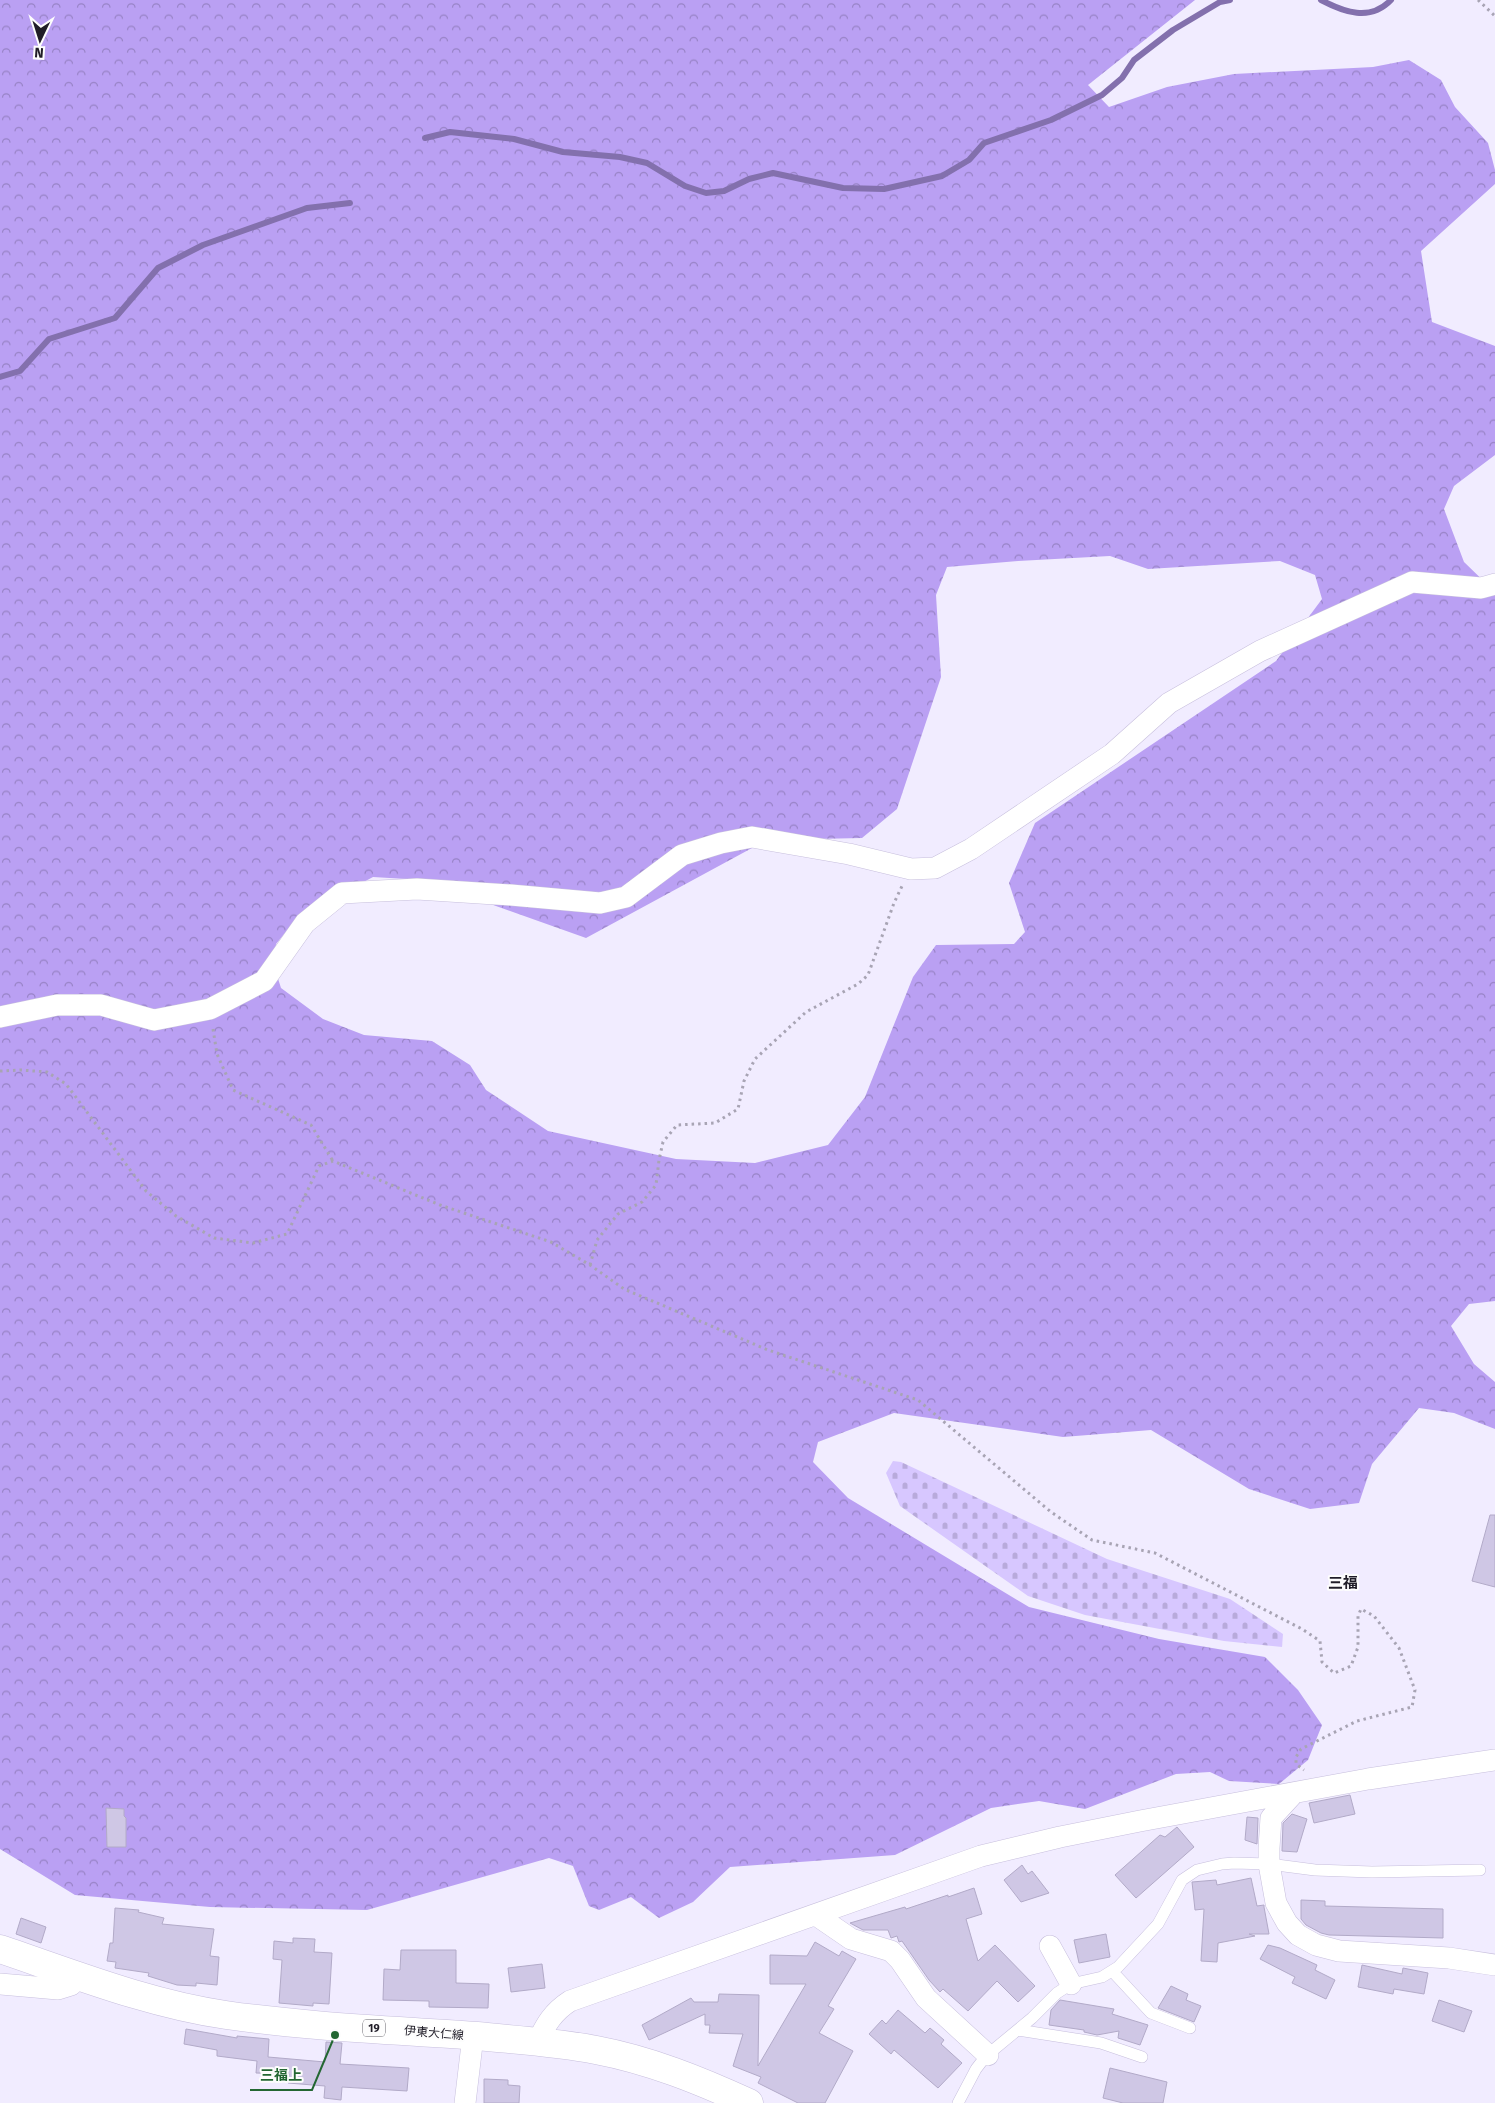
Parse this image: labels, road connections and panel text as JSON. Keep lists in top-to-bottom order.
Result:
{
  "streets": {
    "main road": ["19", "伊東大仁線"]
  },
  "districts": ["三福"],
  "places": ["三福上"],
  "north": "bottom"
}
